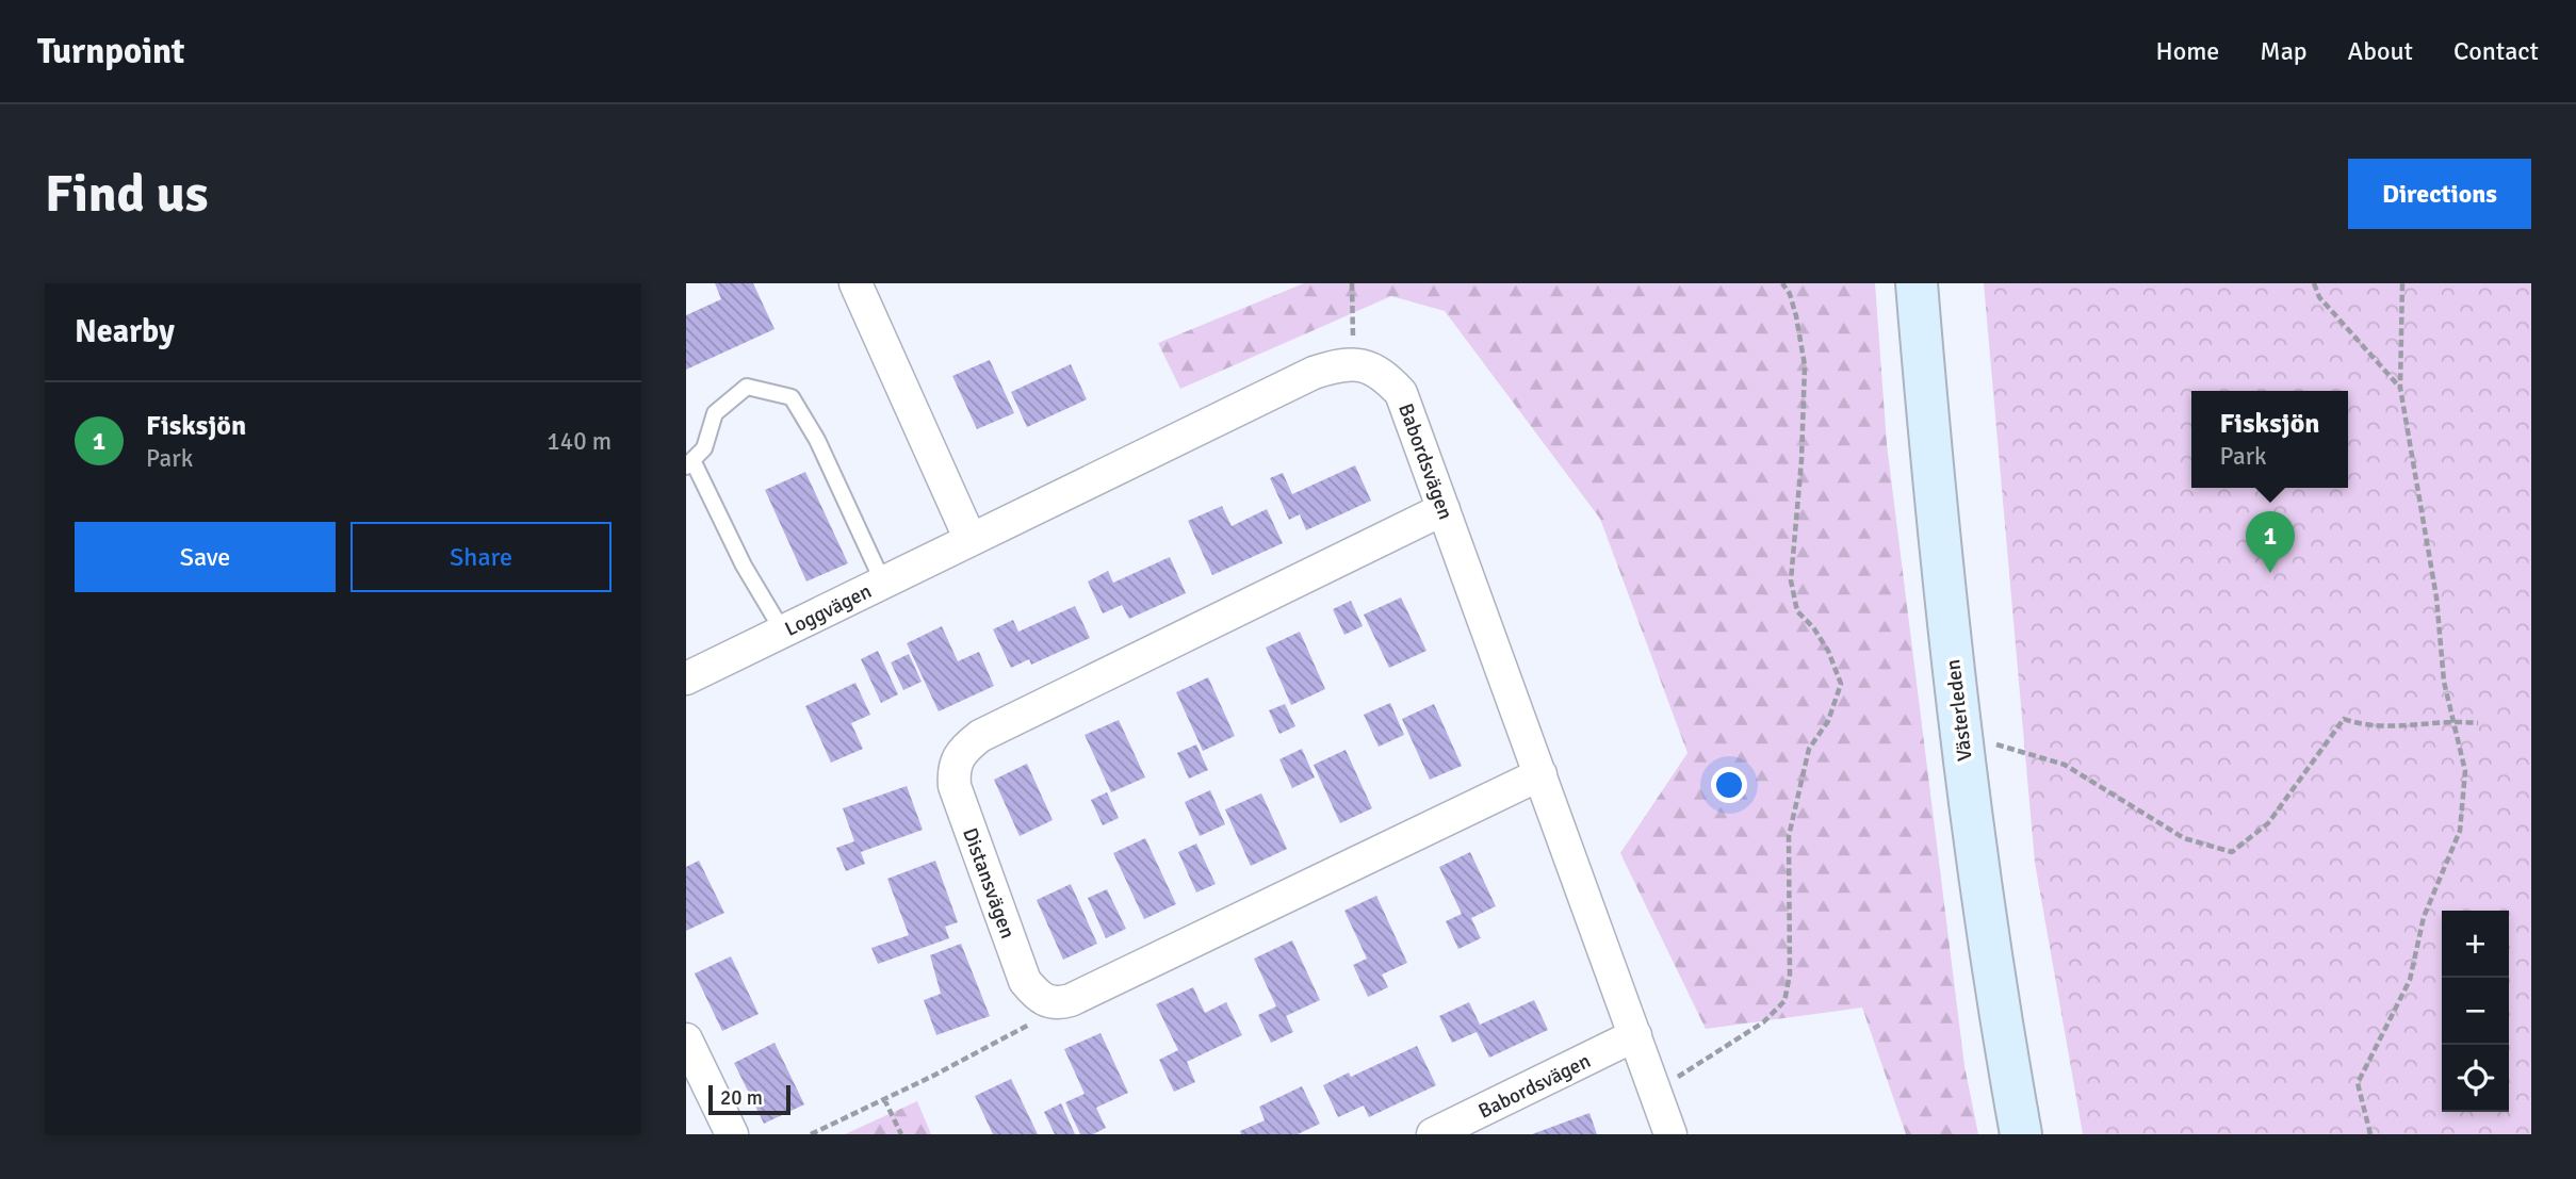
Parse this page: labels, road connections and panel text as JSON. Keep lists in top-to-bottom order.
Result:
{
  "streets": {
    "street": [
      "Babordsvägen",
      "Loggvägen",
      "Västerleden",
      "Distansvägen"
    ]
  },
  "crossings": [
    ["Babordsvägen", "Distansvägen"]
  ],
  "scale_bar": "20 m",
  "page": {
    "header": "Turnpoint",
    "nav": [
      "Home",
      "Map",
      "About",
      "Contact"
    ],
    "buttons": [
      "Directions",
      ["Save", "Share"]
    ],
    "title": "Find us",
    "heading": "Nearby",
    "list": [
      {
        "mark": "1",
        "name": "Fisksjön",
        "note": "Park",
        "value": "140 m"
      }
    ],
    "popup": ["Fisksjön", "Park"],
    "pins": "1",
    "map_buttons": ["+", "−"],
    "scale": "20 m"
  }
}
